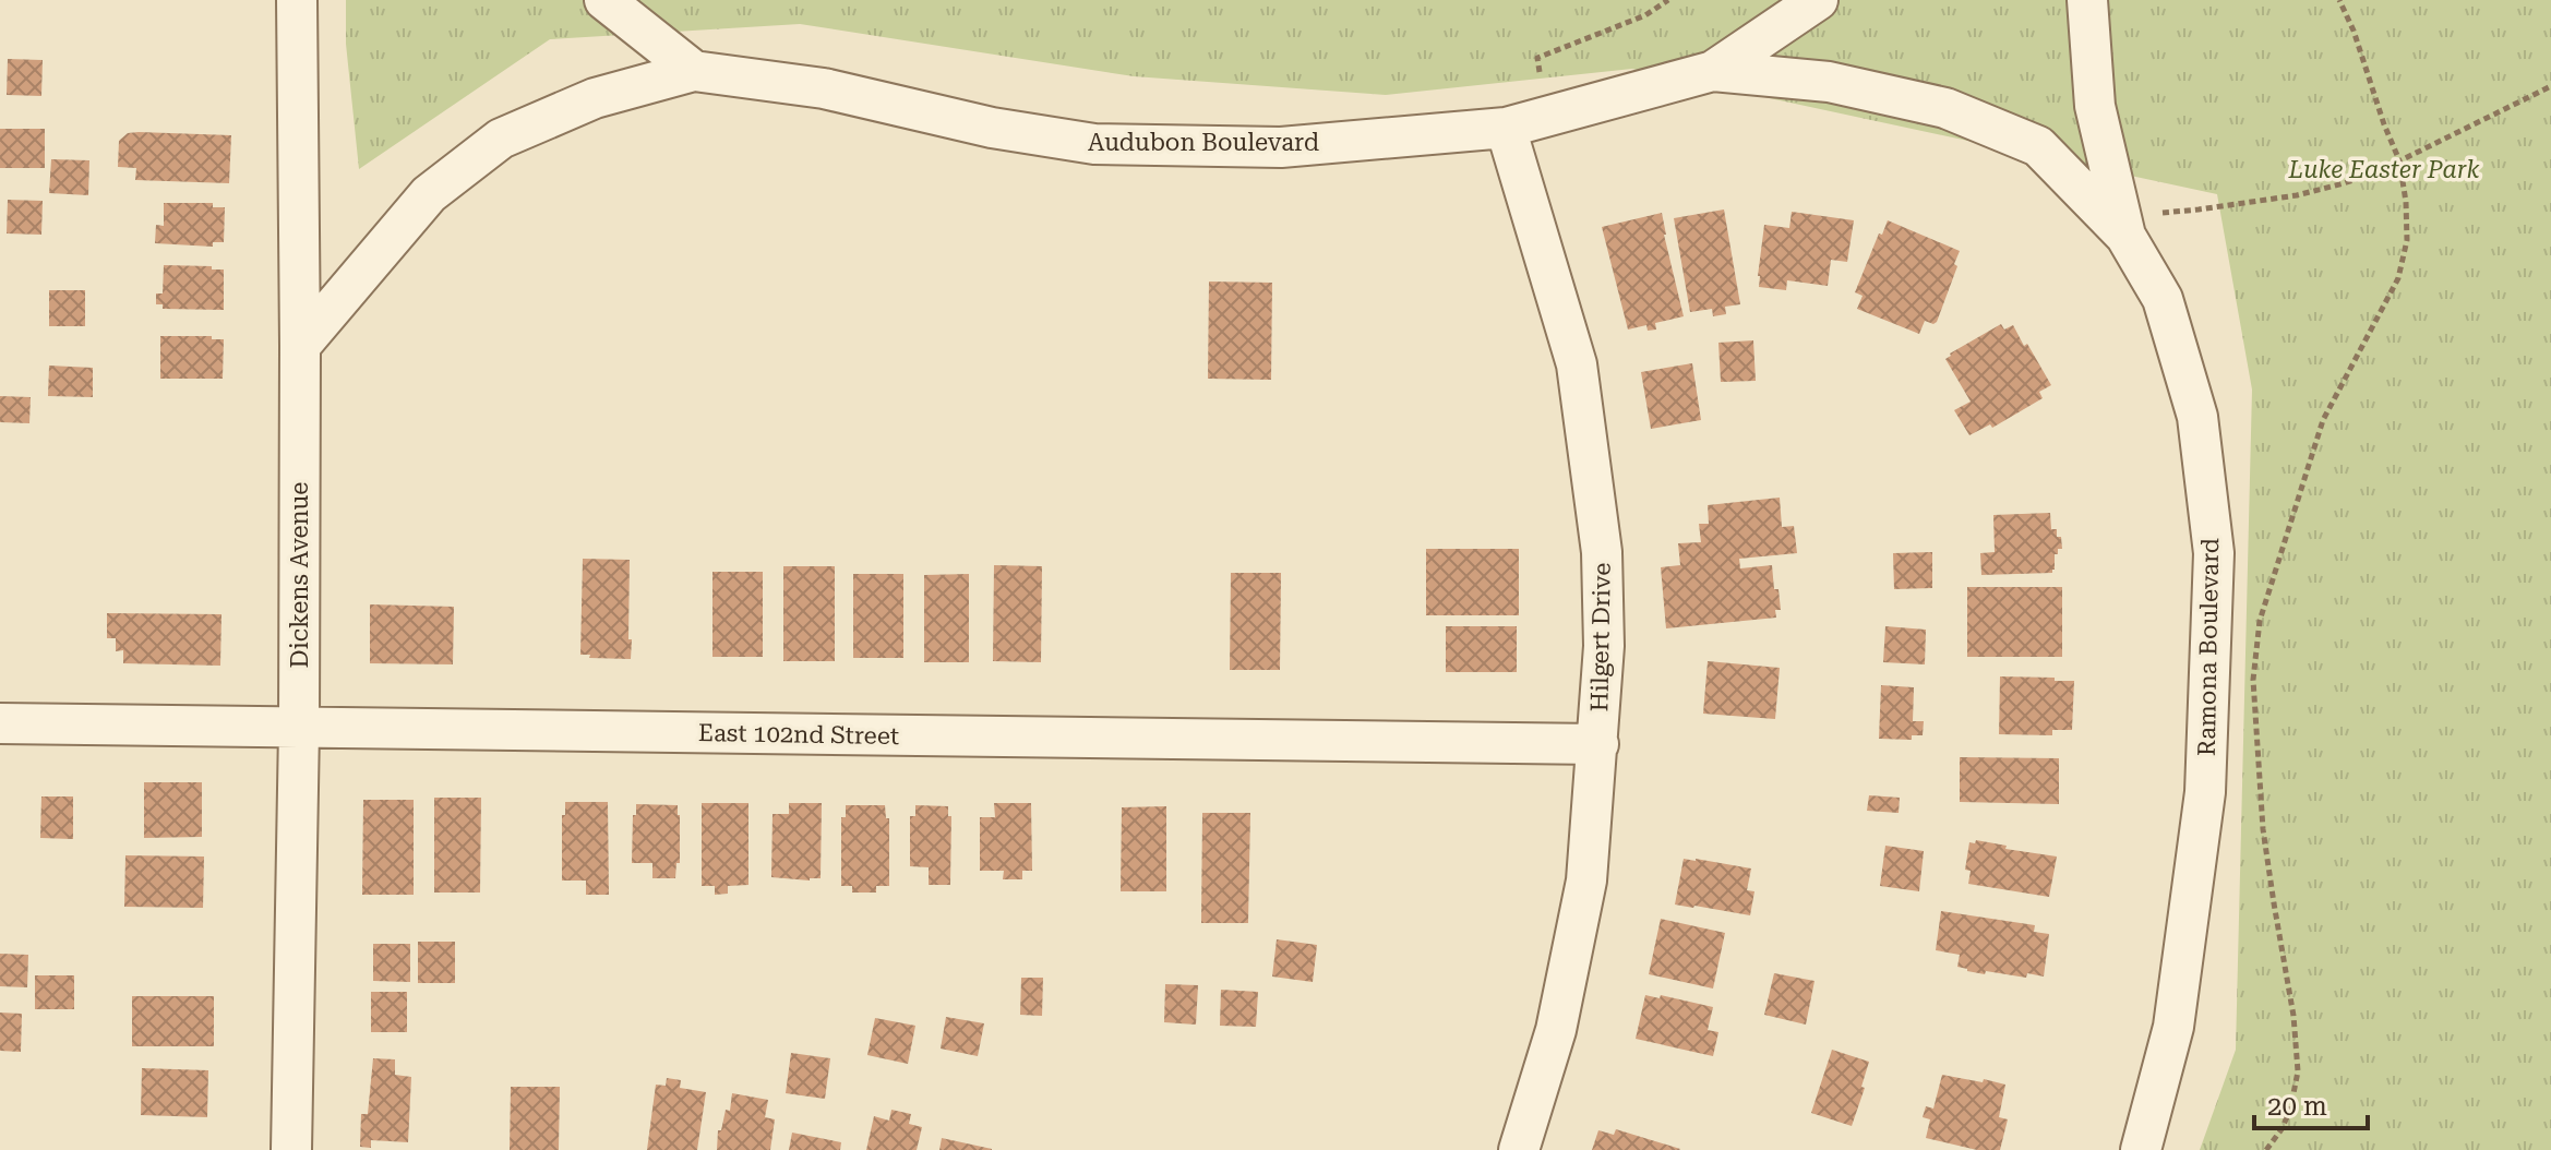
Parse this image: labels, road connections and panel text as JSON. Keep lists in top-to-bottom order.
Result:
{
  "streets": {
    "street": [
      "Audubon Boulevard",
      "Dickens Avenue",
      "Hilgert Drive",
      "Ramona Boulevard",
      "East 102nd Street"
    ]
  },
  "crossings": [
    ["Audubon Boulevard", "Dickens Avenue"],
    ["Audubon Boulevard", "Hilgert Drive"],
    ["Audubon Boulevard", "Ramona Boulevard"],
    ["Dickens Avenue", "East 102nd Street"],
    ["Hilgert Drive", "East 102nd Street"]
  ],
  "parks": ["Luke Easter Park"],
  "scale_bar": "20 m"
}
